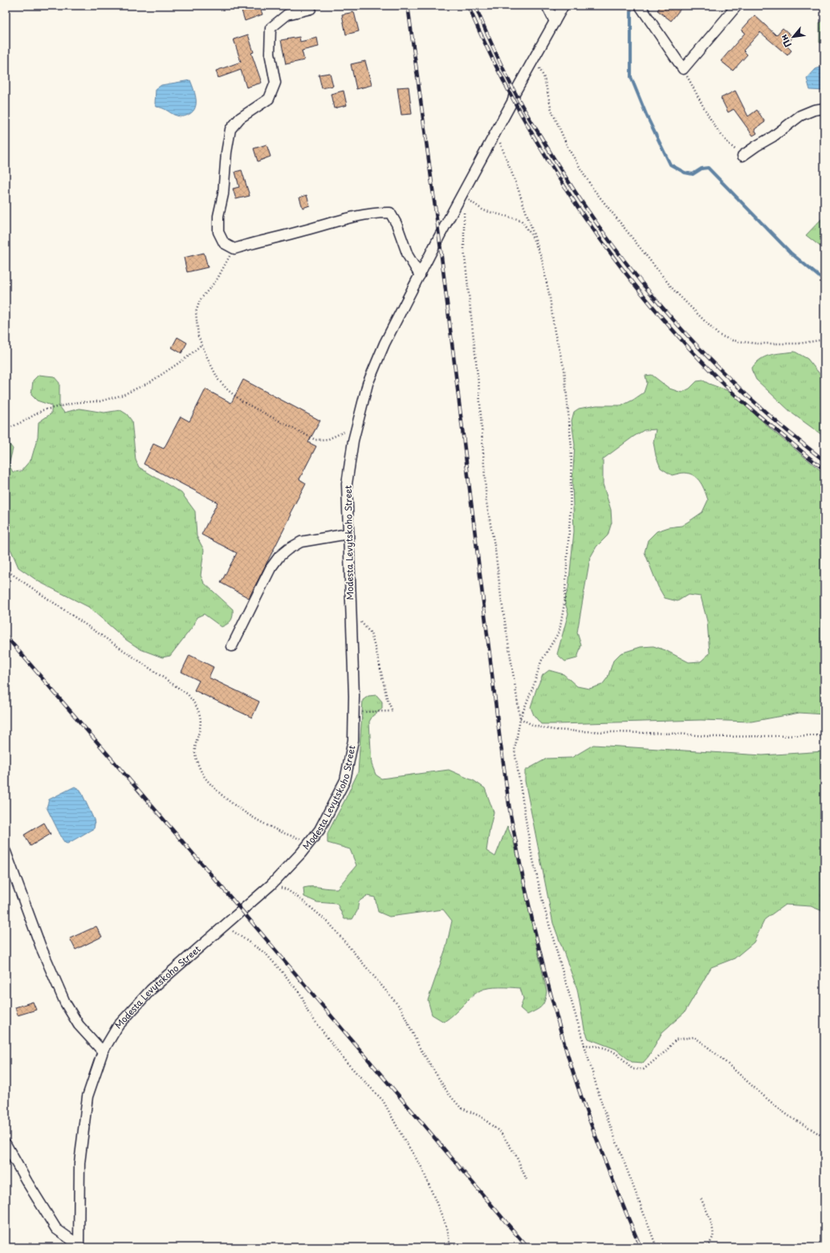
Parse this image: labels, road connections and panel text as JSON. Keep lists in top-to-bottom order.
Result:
{
  "streets": {
    "street": ["Modesta Levytskoho Street"]
  },
  "north": "bottom left"
}
